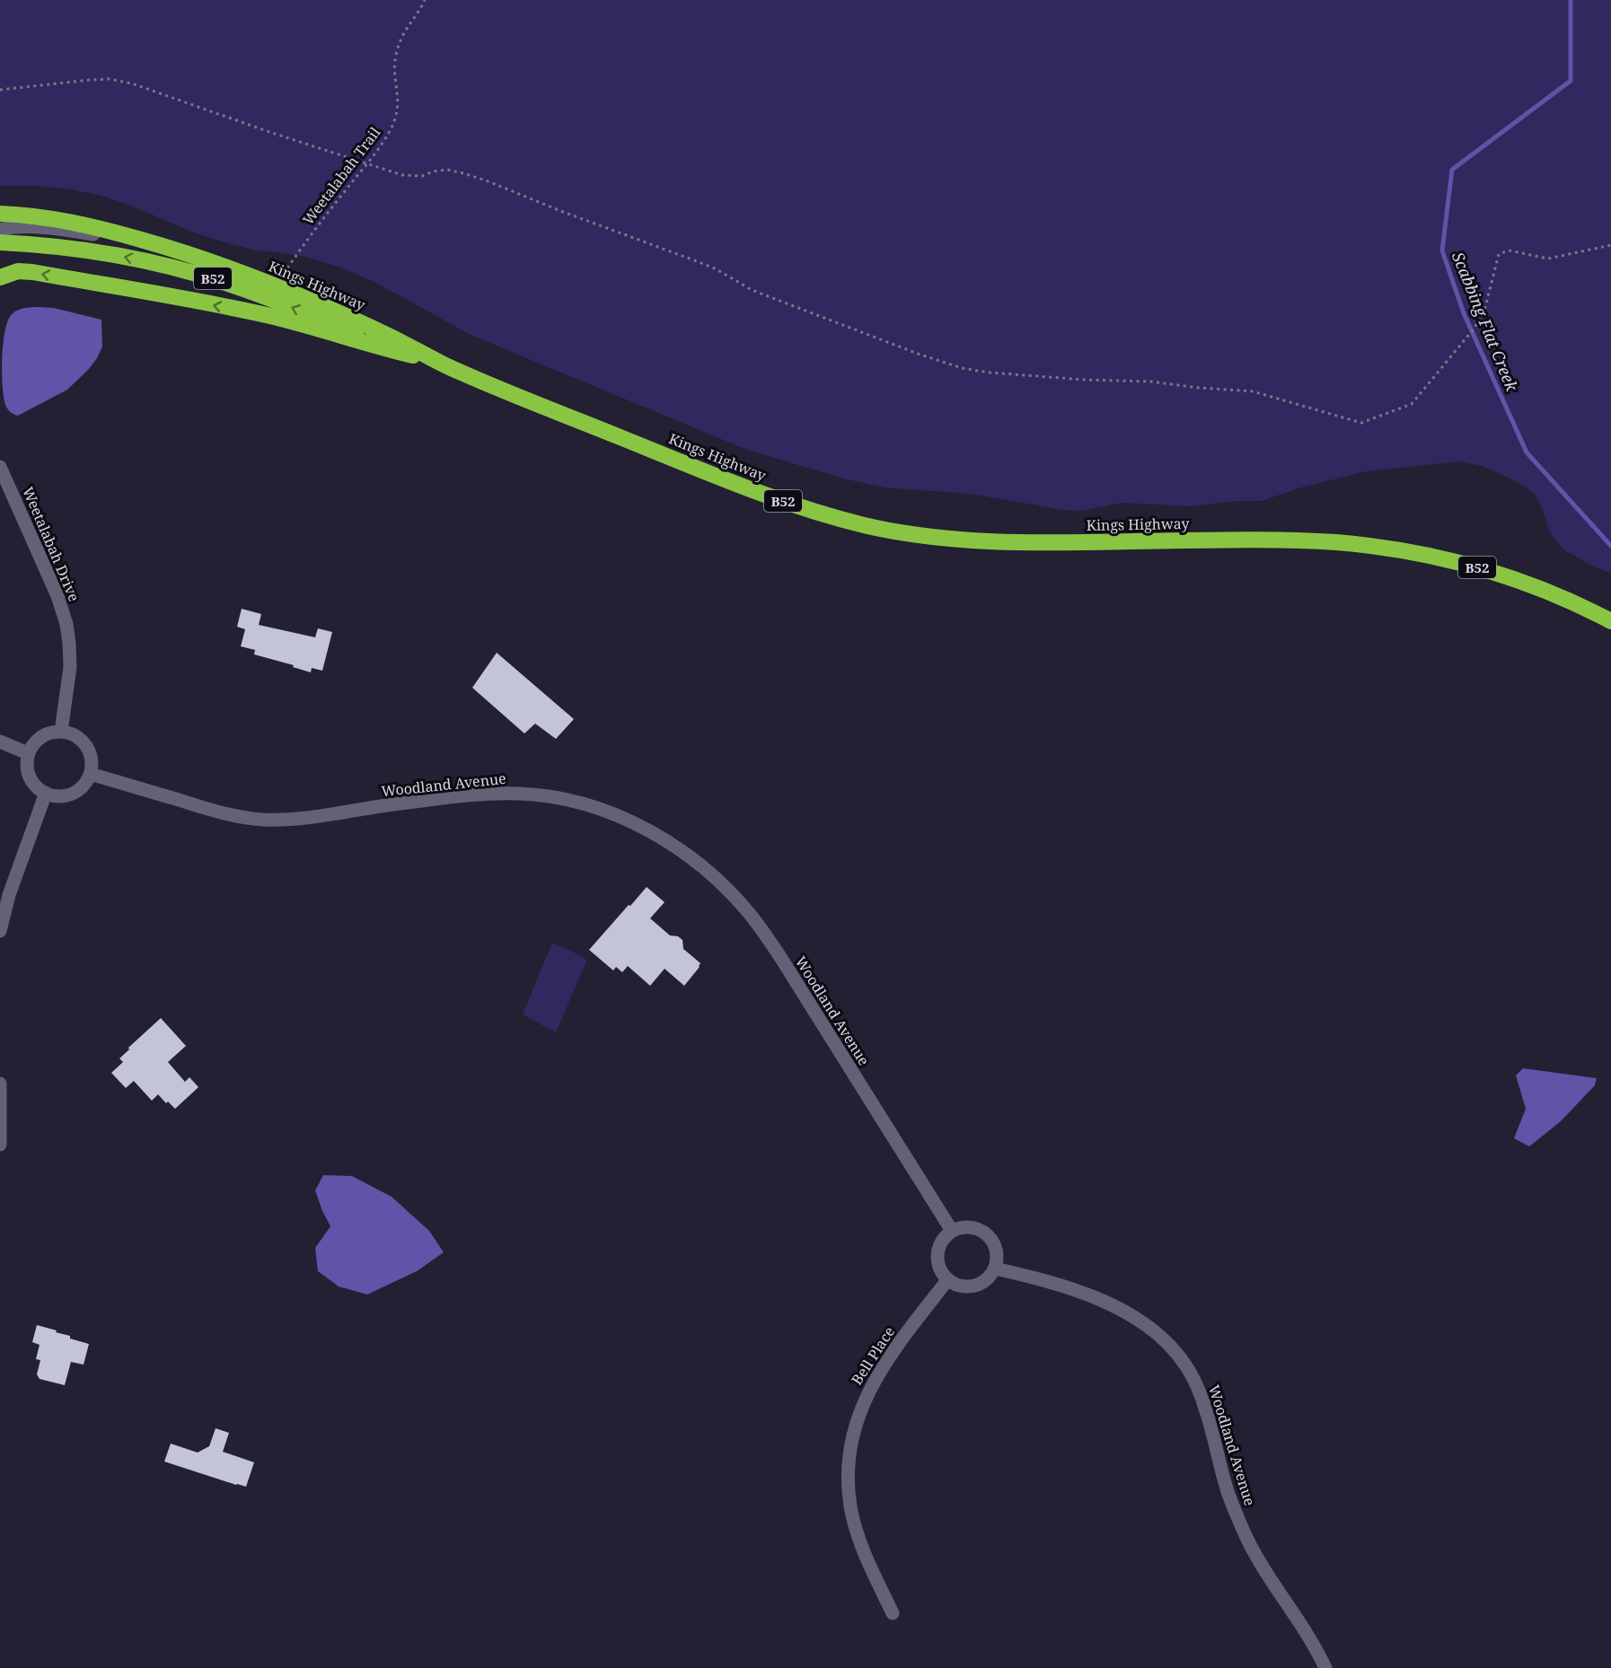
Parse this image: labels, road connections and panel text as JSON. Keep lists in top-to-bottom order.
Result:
{
  "streets": {
    "highway": ["B52", "Kings Highway"],
    "street": ["Weetalabah Drive", "Woodland Avenue", "Bell Place"],
    "path": ["Weetalabah Trail"]
  },
  "crossings": [
    ["Weetalabah Trail", "Kings Highway"],
    ["Weetalabah Drive", "Woodland Avenue"],
    ["Woodland Avenue", "Bell Place"]
  ],
  "water": ["Scabbing Flat Creek"]
}
